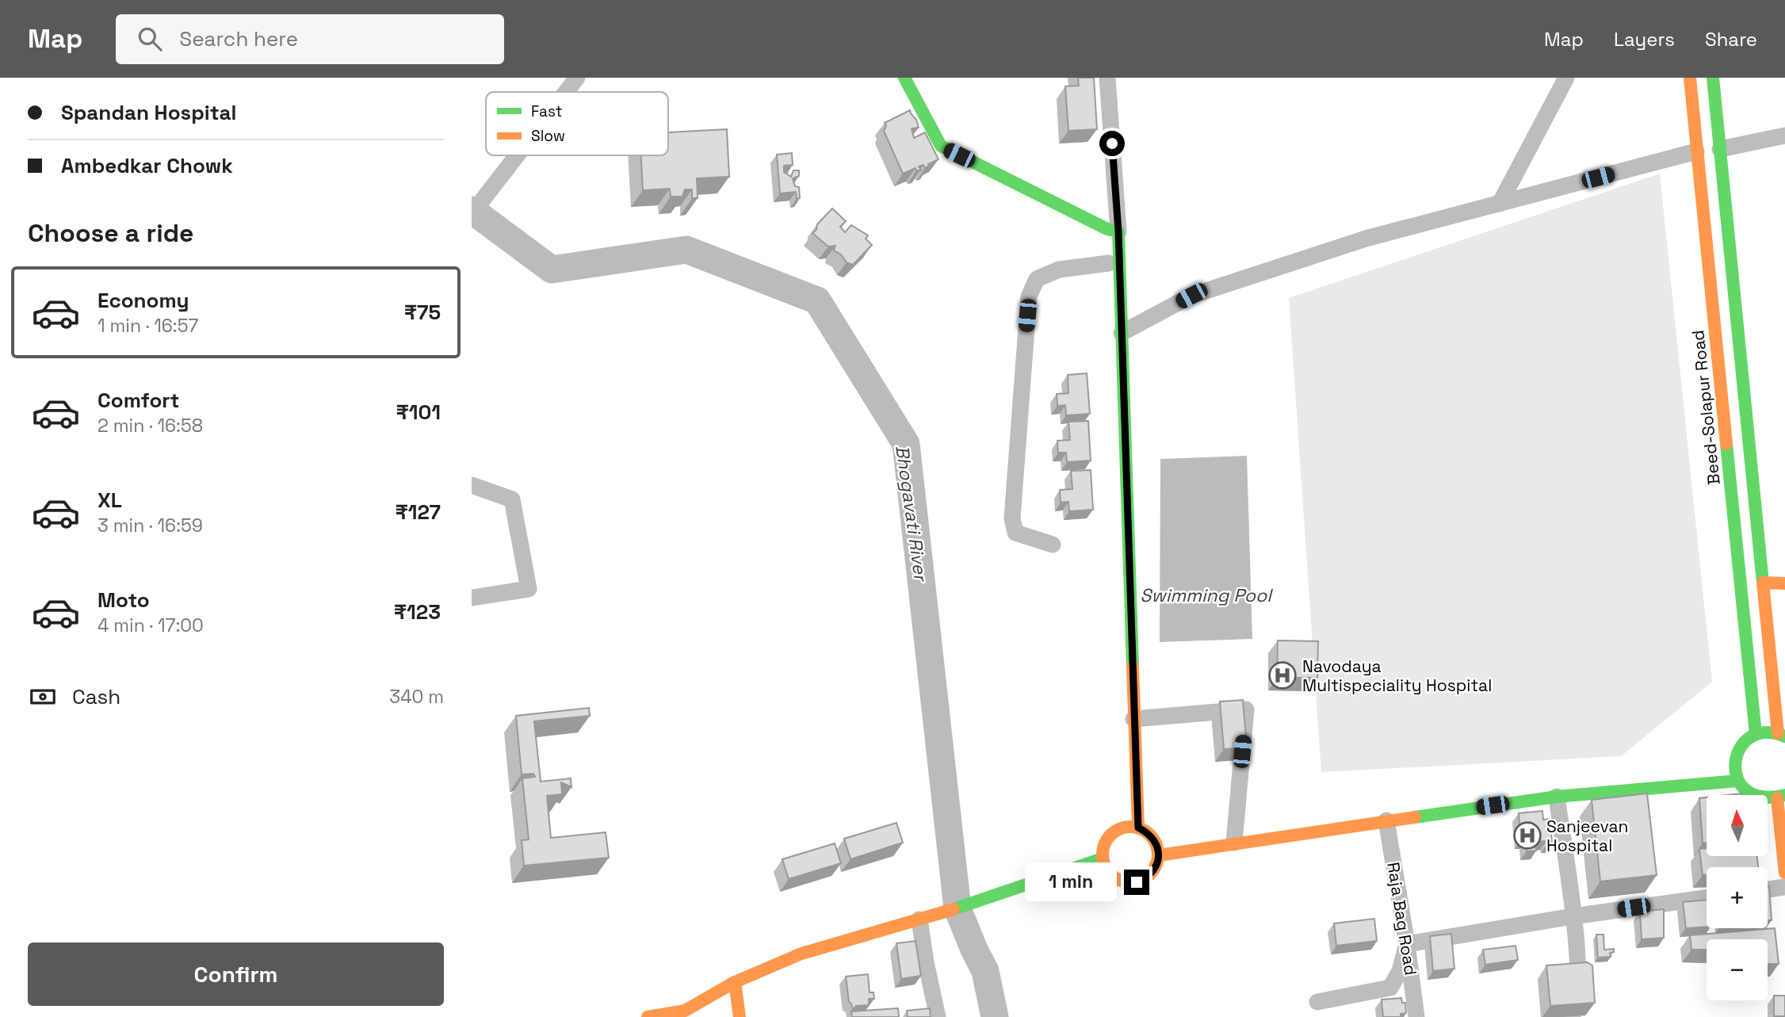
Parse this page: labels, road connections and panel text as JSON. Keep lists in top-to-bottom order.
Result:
{
  "streets": {
    "main road": ["Beed-Solapur Road"],
    "street": ["Raja Bag Road"]
  },
  "water": ["Bhogavati River", "Swimming Pool"],
  "places": {
    "hospital": ["Navodaya Multispeciality Hospital", "Sanjeevan Hospital"]
  },
  "legend": ["Fast", "Slow"],
  "north": "top",
  "page": {
    "header": "Map",
    "search": "Search here",
    "nav": ["Map", "Layers", "Share"],
    "banner": ["Spandan Hospital", "Ambedkar Chowk"],
    "heading": "Choose a ride",
    "list": [
      {
        "name": "Economy",
        "note": "1 min · 16:57",
        "value": "₹75"
      },
      {
        "name": "Comfort",
        "note": "2 min · 16:58",
        "value": "₹101"
      },
      {
        "name": "XL",
        "note": "3 min · 16:59",
        "value": "₹127"
      },
      {
        "name": "Moto",
        "note": "4 min · 17:00",
        "value": "₹123"
      }
    ],
    "pay": ["Cash", "340 m"],
    "map_buttons": ["+", "−"],
    "bubble": "1 min",
    "buttons": "Confirm"
  }
}
